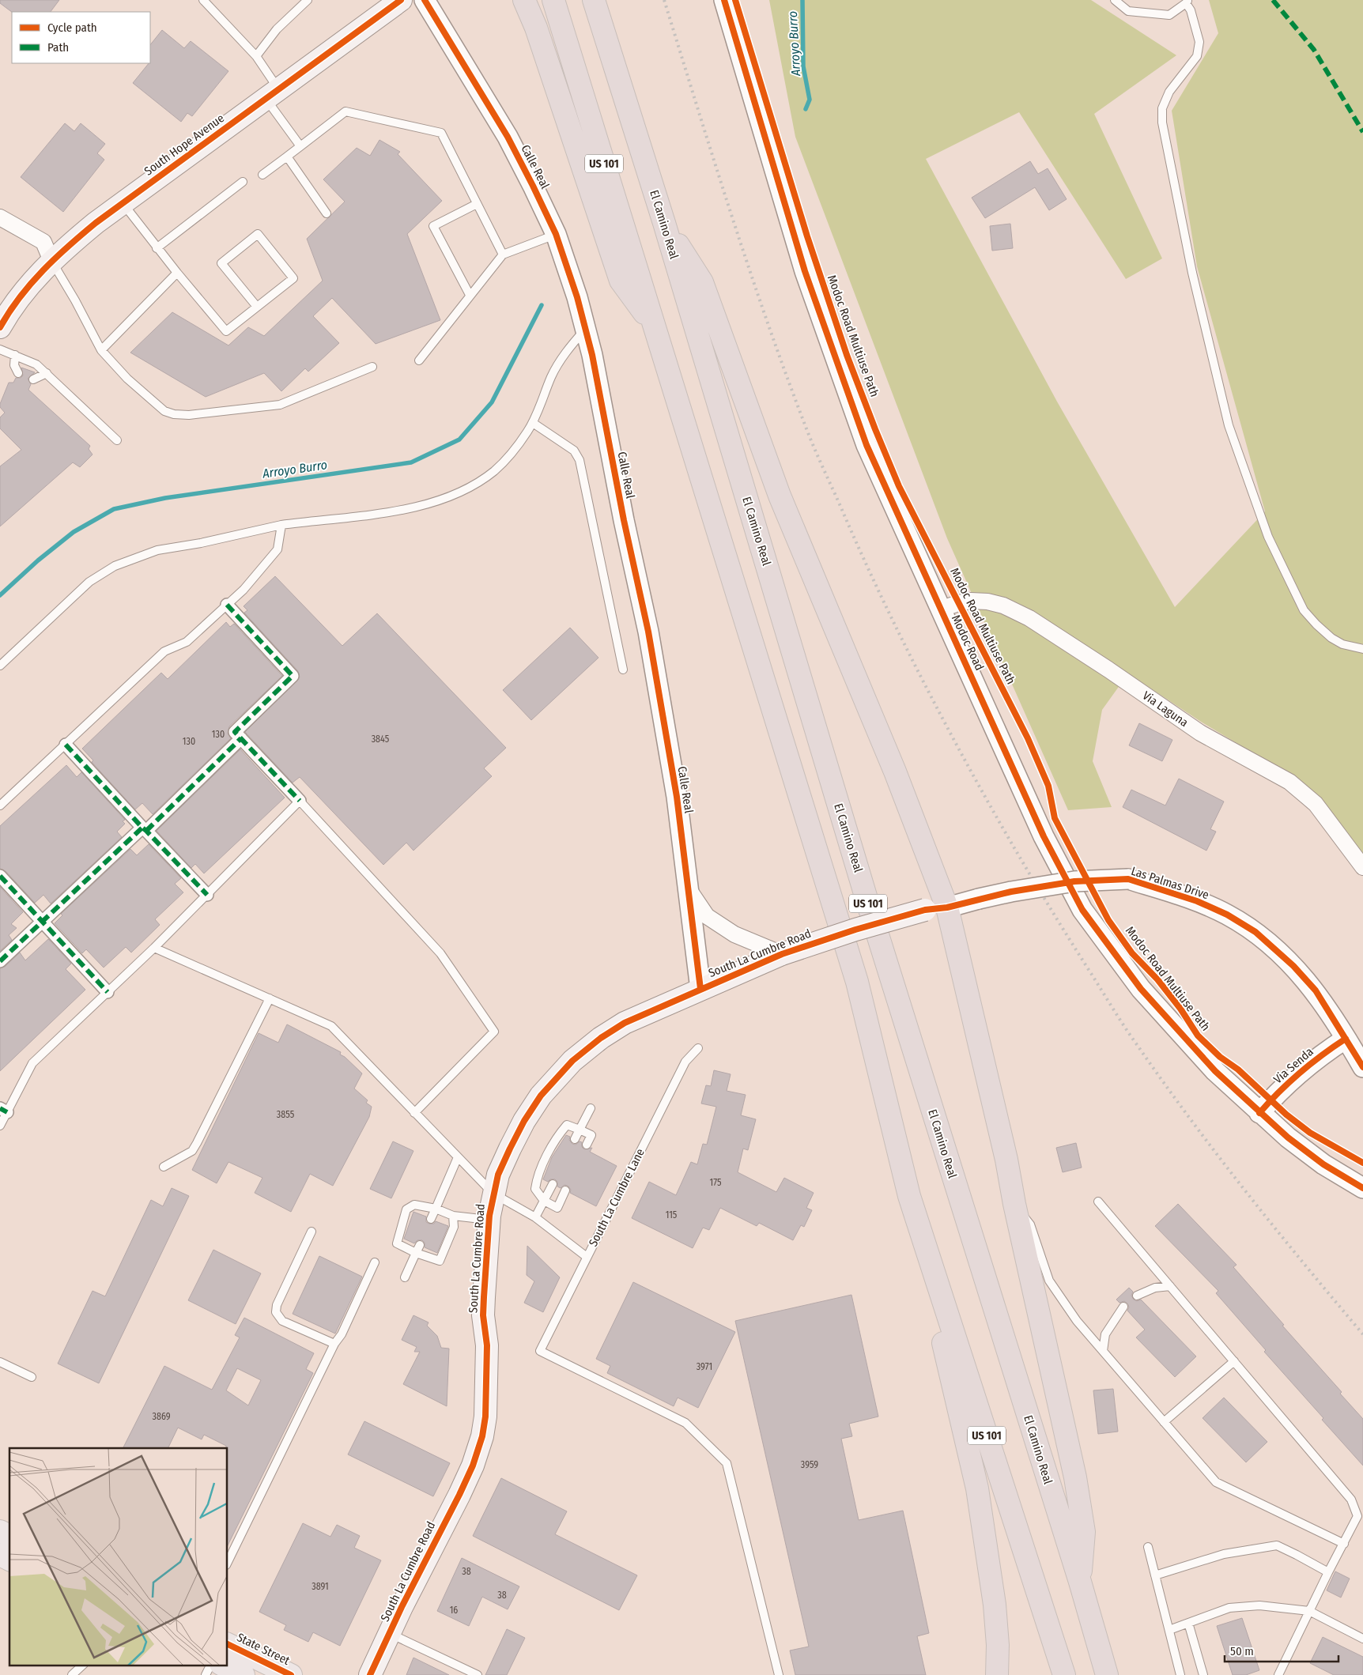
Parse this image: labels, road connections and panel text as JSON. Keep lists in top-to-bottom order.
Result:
{
  "streets": {
    "highway": ["US 101", "El Camino Real"],
    "main road": [
      "South Hope Avenue",
      "Las Palmas Drive",
      "South La Cumbre Road",
      "State Street"
    ],
    "street": [
      "Calle Real",
      "Modoc Road",
      "Via Laguna",
      "Via Senda"
    ],
    "lane": ["South La Cumbre Lane"],
    "cycle path": ["Modoc Road Multiuse Path"]
  },
  "crossings": [
    ["Calle Real", "South La Cumbre Road"],
    ["Modoc Road", "Via Laguna"],
    ["Modoc Road", "Via Senda"],
    ["Las Palmas Drive", "South La Cumbre Road"],
    ["Las Palmas Drive", "Via Senda"]
  ],
  "water": ["Arroyo Burro"],
  "house_numbers": [
    "130",
    "3845",
    "130",
    "3855",
    "175",
    "115",
    "3971",
    "3869",
    "3959",
    "38",
    "3891",
    "38",
    "16"
  ],
  "legend": ["Cycle path", "Path"],
  "scale_bar": "50 m"
}
